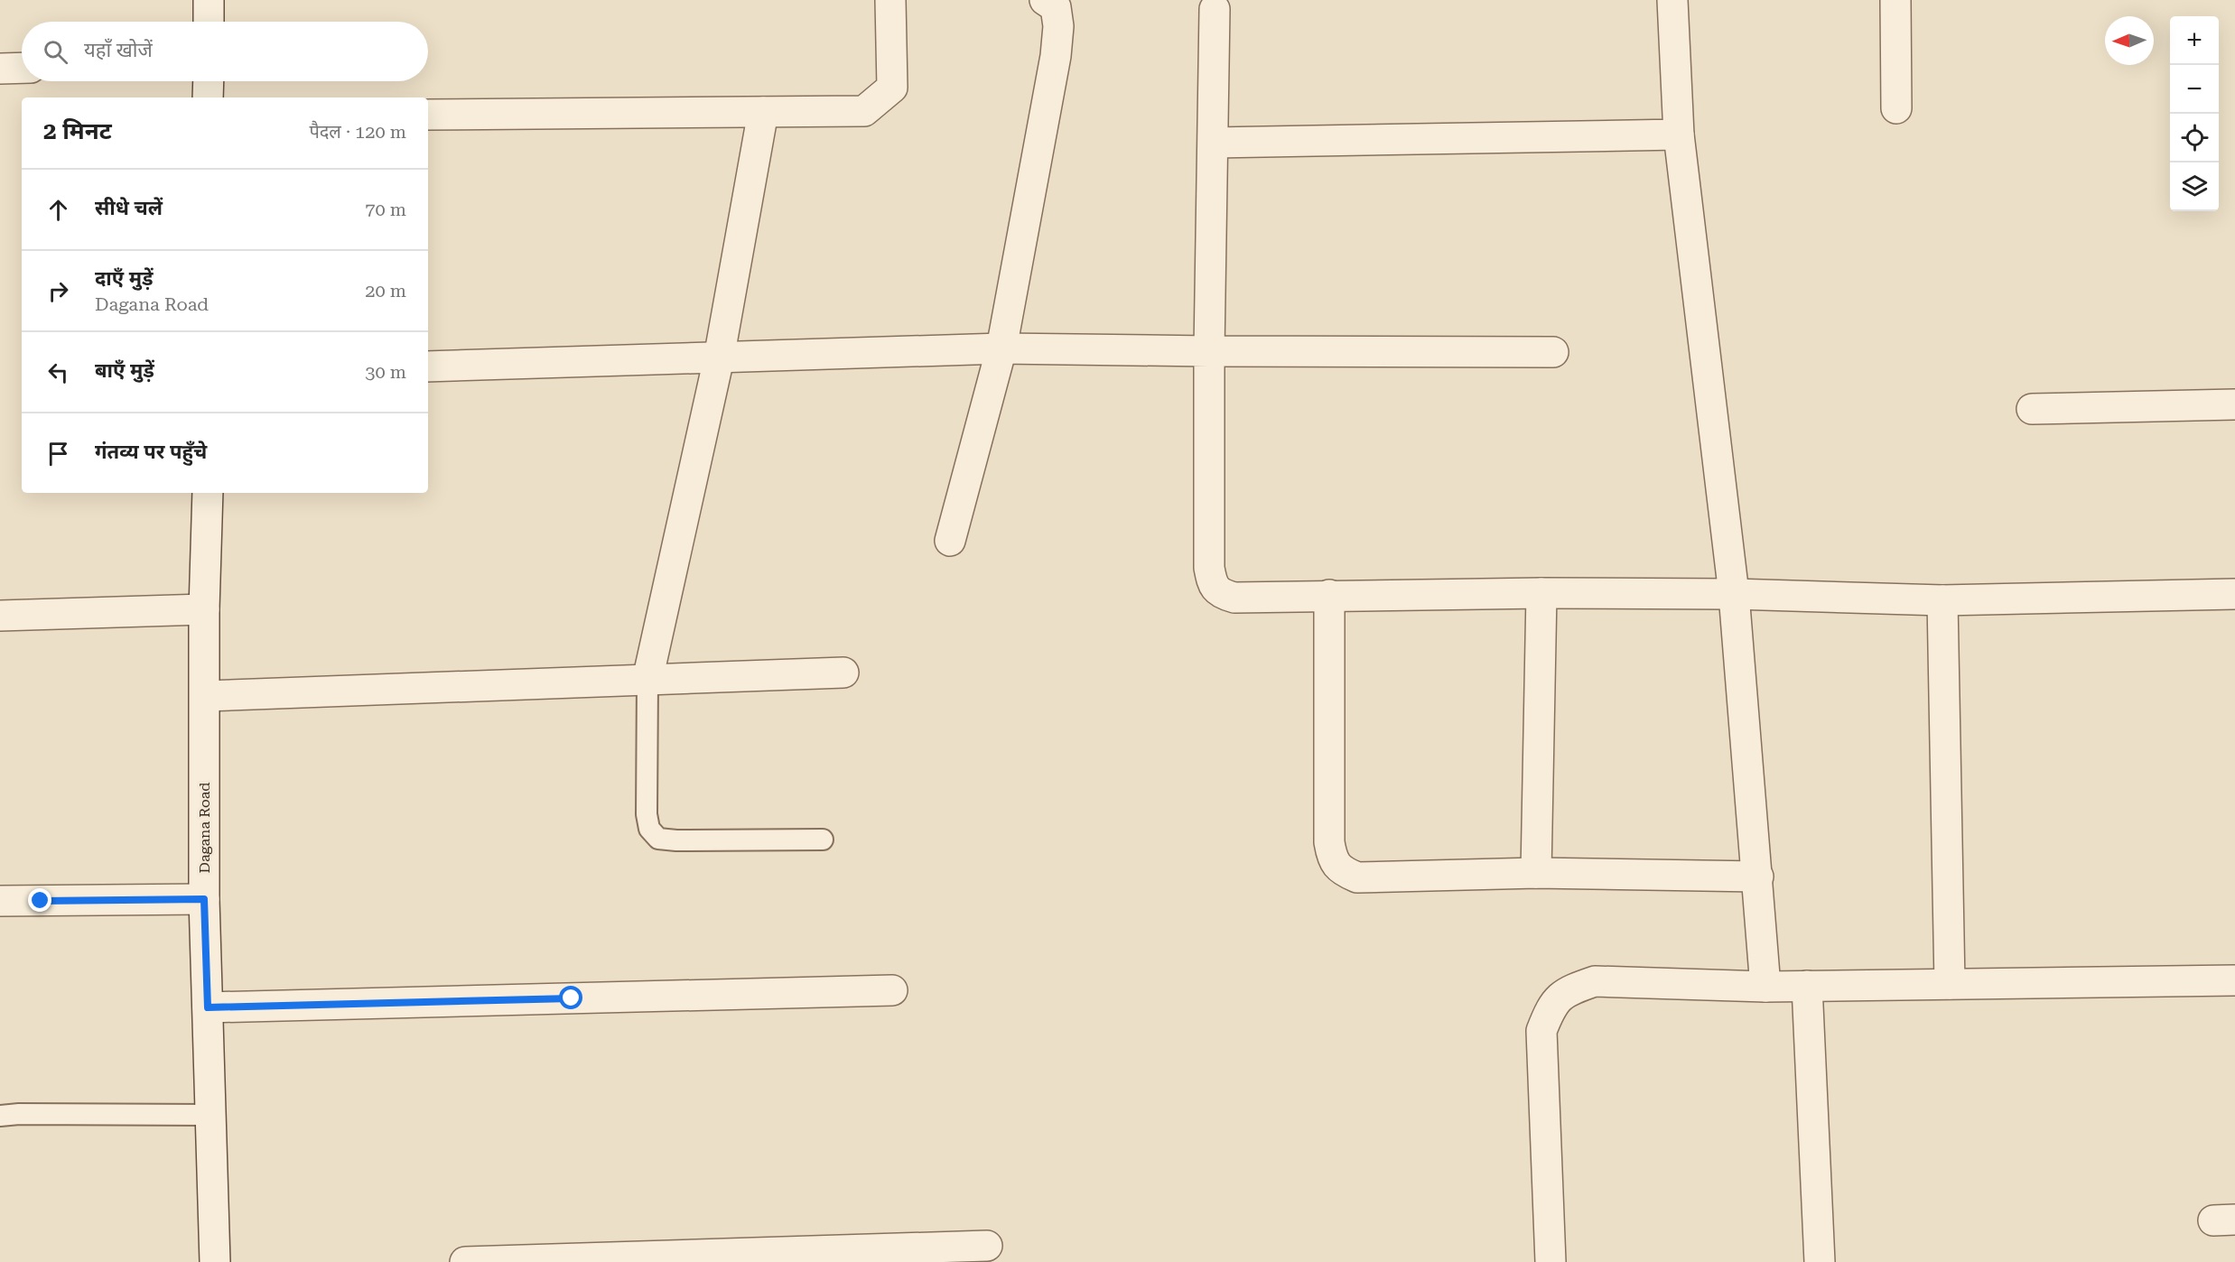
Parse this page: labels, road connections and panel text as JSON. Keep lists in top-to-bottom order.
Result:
{
  "streets": {
    "street": ["Dagana Road"]
  },
  "north": "left",
  "page": {
    "map_buttons": ["+", "−"],
    "search": "यहाँ खोजें",
    "heading": ["2 मिनट", "पैदल · 120 m"],
    "list": [
      ["सीधे चलें", "70 m"],
      ["दाएँ मुड़ें", "Dagana Road", "20 m"],
      ["बाएँ मुड़ें", "30 m"],
      "गंतव्य पर पहुँचे"
    ]
  }
}
